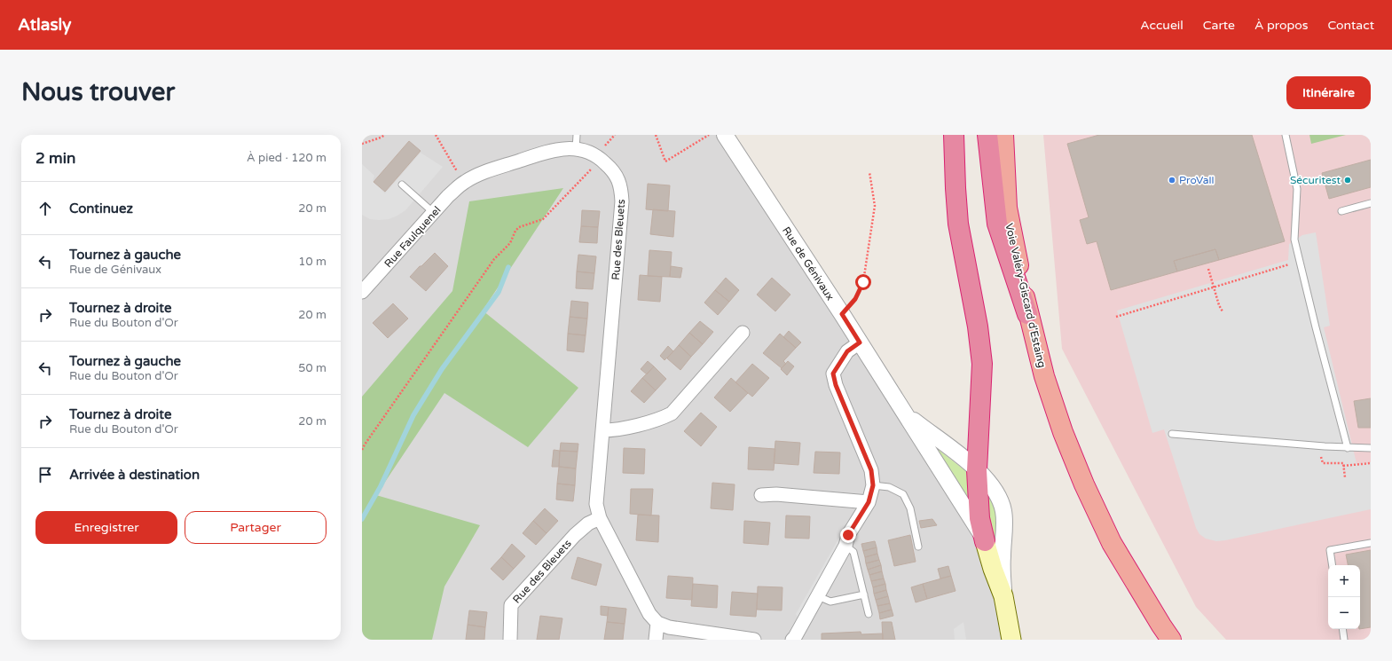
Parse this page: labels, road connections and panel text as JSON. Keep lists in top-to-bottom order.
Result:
{
  "streets": {
    "highway": ["Voie Valéry-Giscard d'Estaing"],
    "main road": ["Rue de Génivaux"],
    "street": ["Rue Faulquenel", "Rue des Bleuets"]
  },
  "crossings": [
    ["Rue Faulquenel", "Rue des Bleuets"]
  ],
  "places": ["ProVall", "Sécuritest"],
  "page": {
    "header": "Atlasly",
    "nav": [
      "Accueil",
      "Carte",
      "À propos",
      "Contact"
    ],
    "buttons": [
      "Itinéraire",
      ["Enregistrer", "Partager"]
    ],
    "title": "Nous trouver",
    "heading": ["2 min", "À pied · 120 m"],
    "list": [
      ["Continuez", "20 m"],
      ["Tournez à gauche", "Rue de Génivaux", "10 m"],
      ["Tournez à droite", "Rue du Bouton d'Or", "20 m"],
      ["Tournez à gauche", "Rue du Bouton d'Or", "50 m"],
      ["Tournez à droite", "Rue du Bouton d'Or", "20 m"],
      "Arrivée à destination"
    ],
    "map_buttons": ["+", "−"]
  }
}
